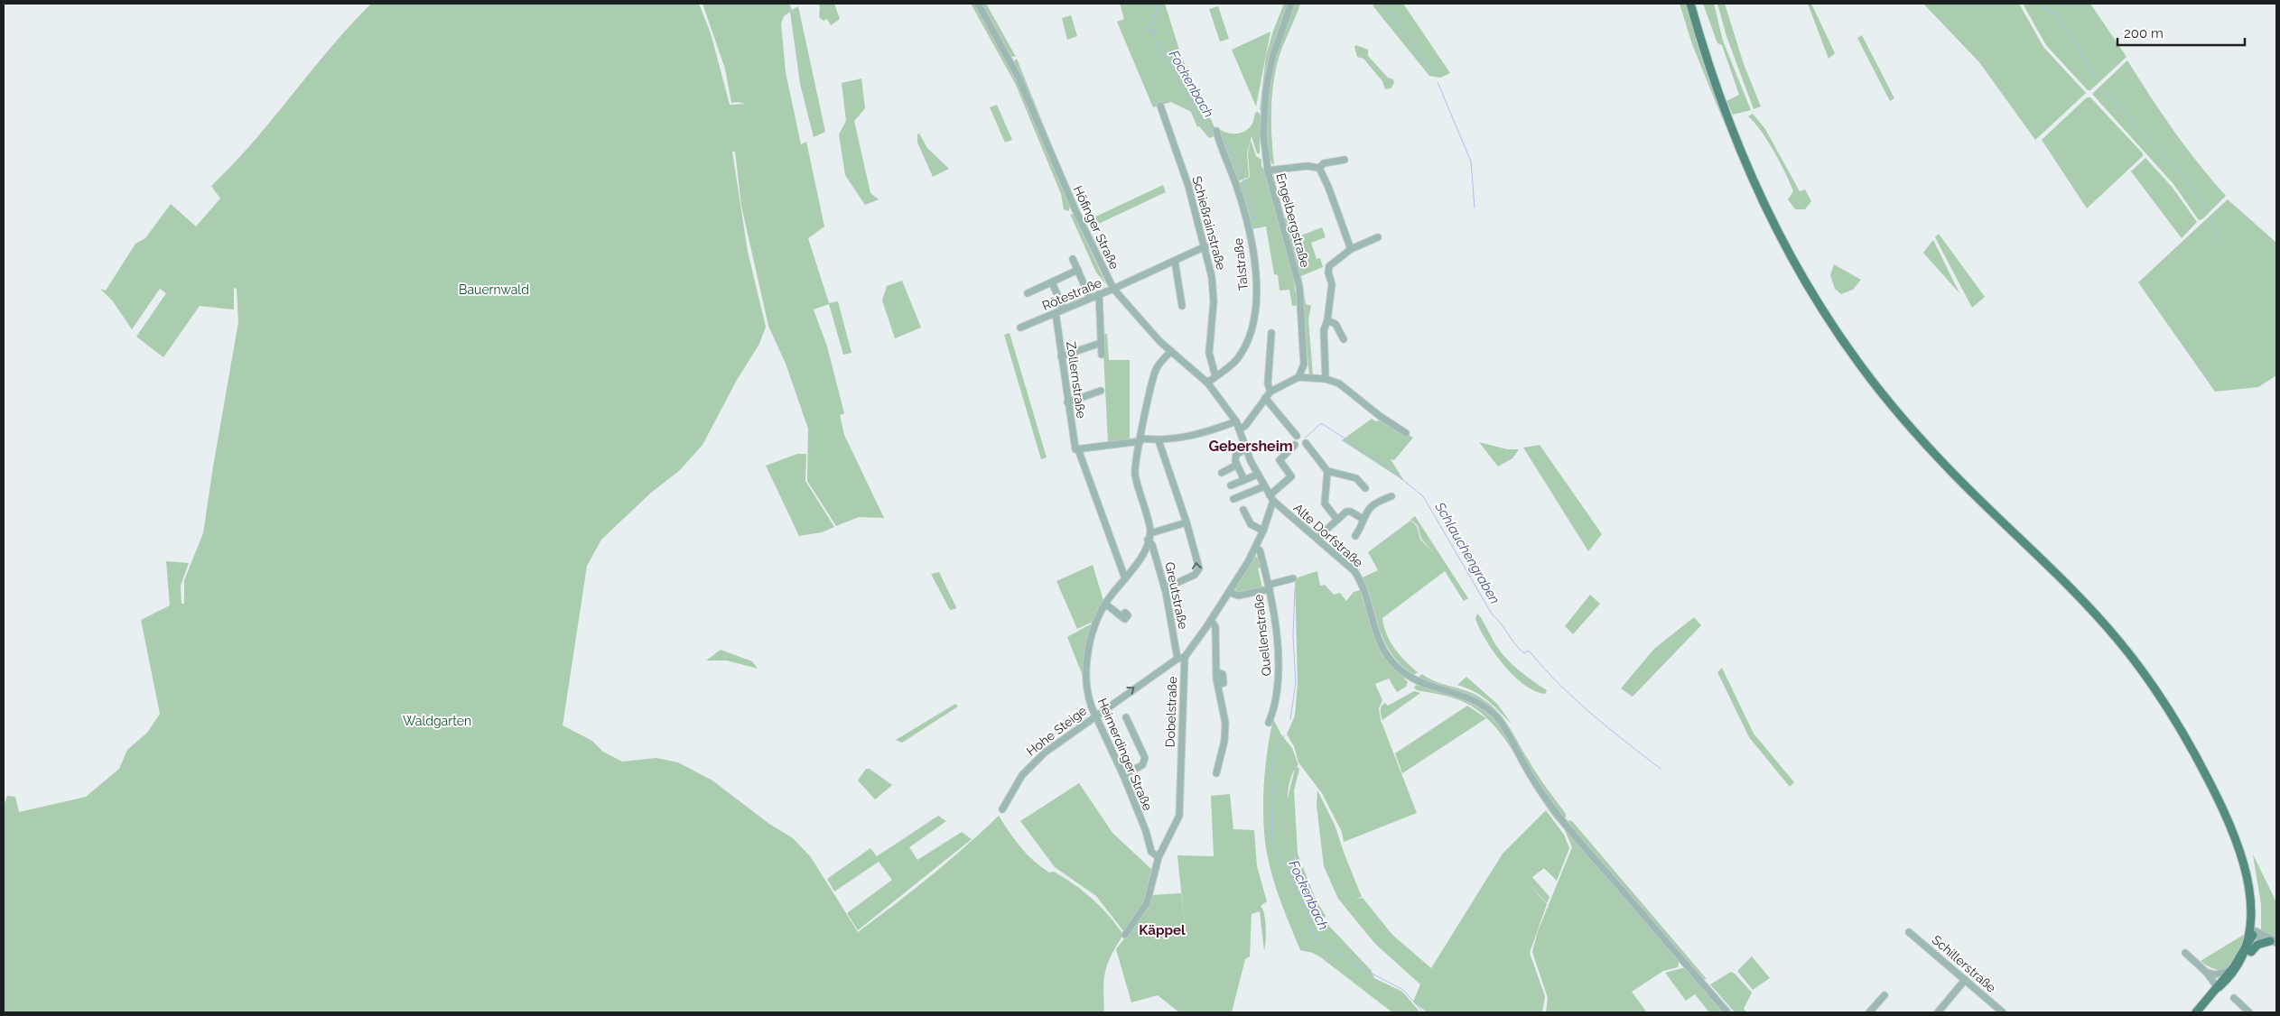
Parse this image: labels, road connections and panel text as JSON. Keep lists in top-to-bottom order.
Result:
{
  "streets": {
    "street": [
      "Engelbergstraße",
      "Schießrainstraße",
      "Höfinger Straße",
      "Talstraße",
      "Rötestraße",
      "Zollernstraße",
      "Alte Dorfstraße",
      "Greutstraße",
      "Quellenstraße",
      "Dobelstraße",
      "Hohe Steige",
      "Heimerdinger Straße",
      "Schillerstraße"
    ]
  },
  "crossings": [
    ["Schießrainstraße", "Talstraße"],
    ["Schießrainstraße", "Rötestraße"],
    ["Höfinger Straße", "Talstraße"],
    ["Höfinger Straße", "Rötestraße"],
    ["Höfinger Straße", "Alte Dorfstraße"],
    ["Rötestraße", "Zollernstraße"],
    ["Zollernstraße", "Heimerdinger Straße"],
    ["Greutstraße", "Hohe Steige"],
    ["Greutstraße", "Heimerdinger Straße"],
    ["Dobelstraße", "Hohe Steige"],
    ["Dobelstraße", "Heimerdinger Straße"],
    ["Hohe Steige", "Heimerdinger Straße"]
  ],
  "one_way": ["Hohe Steige"],
  "districts": ["Gebersheim", "Käppel"],
  "water": ["Fockenbach", "Schlauchengraben"],
  "parks": ["Bauernwald", "Waldgarten"],
  "scale_bar": "200 m"
}
